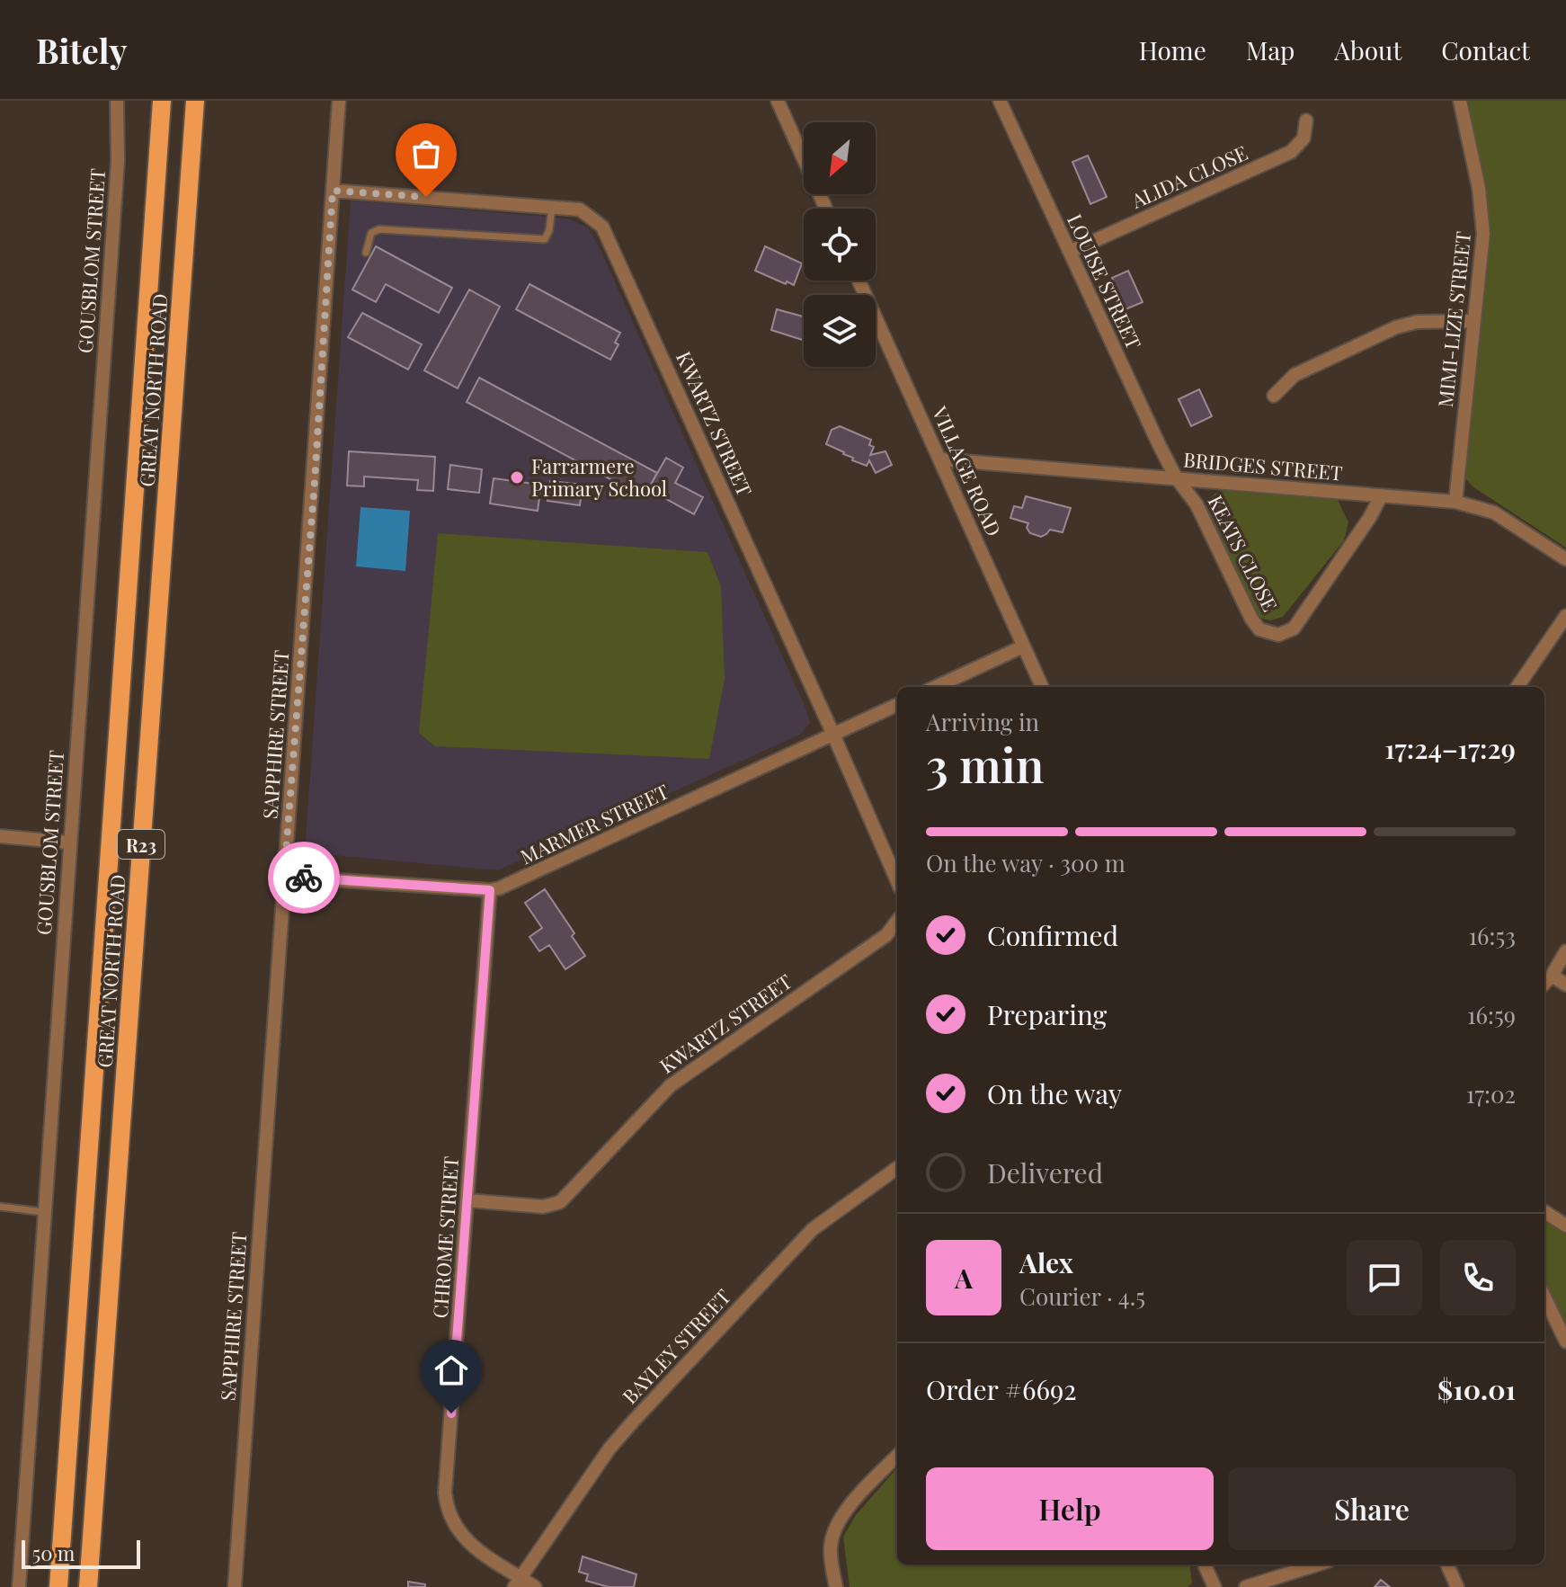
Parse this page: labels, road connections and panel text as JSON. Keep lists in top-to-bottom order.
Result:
{
  "streets": {
    "main road": ["GREAT NORTH ROAD", "R23"],
    "street": [
      "ALIDA CLOSE",
      "GOUSBLOM STREET",
      "LOUISE STREET",
      "MIMI-LIZE STREET",
      "KWARTZ STREET",
      "BRIDGES STREET",
      "VILLAGE ROAD",
      "KEATS CLOSE",
      "SAPPHIRE STREET",
      "MARMER STREET",
      "CHROME STREET",
      "BAYLEY STREET"
    ]
  },
  "crossings": [
    ["ALIDA CLOSE", "LOUISE STREET"],
    ["LOUISE STREET", "BRIDGES STREET"],
    ["LOUISE STREET", "KEATS CLOSE"],
    ["MIMI-LIZE STREET", "BRIDGES STREET"],
    ["KWARTZ STREET", "SAPPHIRE STREET"],
    ["KWARTZ STREET", "MARMER STREET"],
    ["KWARTZ STREET", "CHROME STREET"],
    ["BRIDGES STREET", "VILLAGE ROAD"],
    ["BRIDGES STREET", "KEATS CLOSE"],
    ["SAPPHIRE STREET", "MARMER STREET"],
    ["MARMER STREET", "CHROME STREET"],
    ["CHROME STREET", "BAYLEY STREET"]
  ],
  "places": ["Farrarmere Primary School"],
  "scale_bar": "50 m",
  "north": "bottom left",
  "page": {
    "header": "Bitely",
    "nav": [
      "Home",
      "Map",
      "About",
      "Contact"
    ],
    "heading": ["3 min", "Arriving in", "17:24–17:29"],
    "panel": [
      "Alex",
      "Courier · 4.5",
      "Order #6692",
      "$10.01"
    ],
    "bar": "On the way · 300 m",
    "list": [
      ["Confirmed", "16:53"],
      ["Preparing", "16:59"],
      ["On the way", "17:02"],
      "Delivered"
    ],
    "round": "A",
    "buttons": ["Help", "Share"],
    "scale": "50 m"
  }
}
